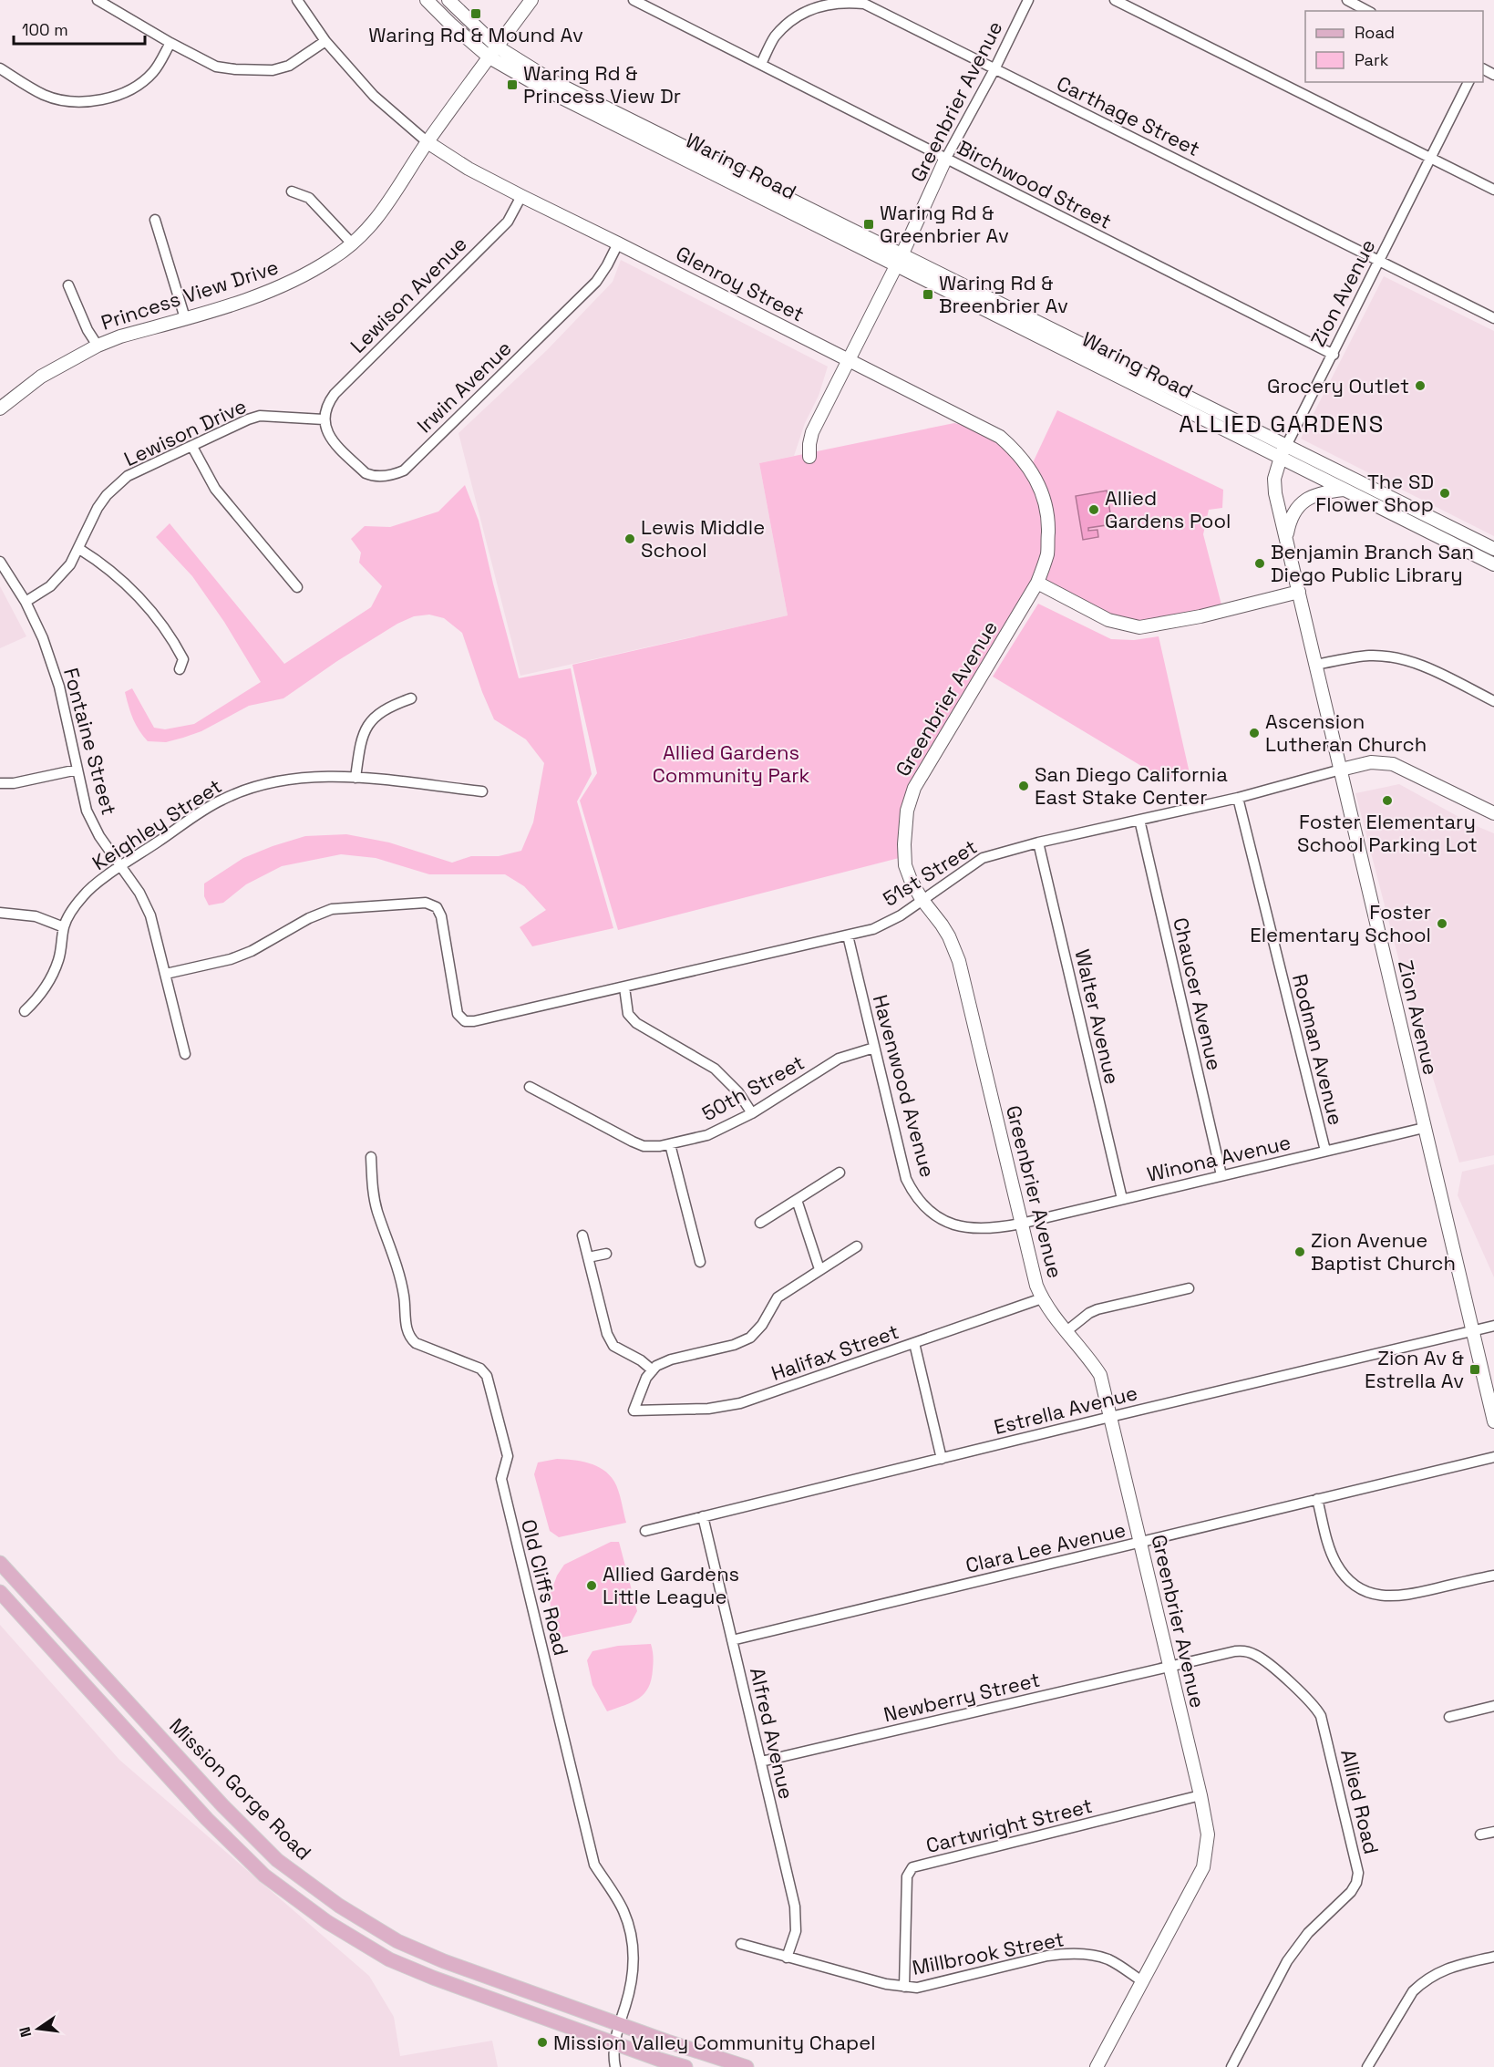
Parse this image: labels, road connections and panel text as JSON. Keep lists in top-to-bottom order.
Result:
{
  "streets": {
    "main road": [
      "Greenbrier Avenue",
      "Waring Road",
      "Glenroy Street",
      "Zion Avenue",
      "Princess View Drive",
      "51st Street",
      "Mission Gorge Road"
    ],
    "street": [
      "Carthage Street",
      "Birchwood Street",
      "Lewison Avenue",
      "Irwin Avenue",
      "Lewison Drive",
      "Fontaine Street",
      "Keighley Street",
      "Chaucer Avenue",
      "Walter Avenue",
      "Rodman Avenue",
      "Havenwood Avenue",
      "50th Street",
      "Winona Avenue",
      "Halifax Street",
      "Estrella Avenue",
      "Clara Lee Avenue",
      "Old Cliffs Road",
      "Newberry Street",
      "Alfred Avenue",
      "Allied Road",
      "Cartwright Street",
      "Millbrook Street"
    ]
  },
  "crossings": [
    ["Greenbrier Avenue", "Carthage Street"],
    ["Greenbrier Avenue", "Waring Road"],
    ["Greenbrier Avenue", "Birchwood Street"],
    ["Greenbrier Avenue", "Glenroy Street"],
    ["Greenbrier Avenue", "51st Street"],
    ["Greenbrier Avenue", "Havenwood Avenue"],
    ["Greenbrier Avenue", "Winona Avenue"],
    ["Greenbrier Avenue", "Halifax Street"],
    ["Greenbrier Avenue", "Estrella Avenue"],
    ["Greenbrier Avenue", "Clara Lee Avenue"],
    ["Greenbrier Avenue", "Newberry Street"],
    ["Greenbrier Avenue", "Allied Road"],
    ["Greenbrier Avenue", "Cartwright Street"],
    ["Greenbrier Avenue", "Millbrook Street"],
    ["Carthage Street", "Birchwood Street"],
    ["Carthage Street", "Zion Avenue"],
    ["Waring Road", "Zion Avenue"],
    ["Waring Road", "Princess View Drive"],
    ["Birchwood Street", "Zion Avenue"],
    ["Glenroy Street", "Princess View Drive"],
    ["Glenroy Street", "Lewison Avenue"],
    ["Glenroy Street", "Irwin Avenue"],
    ["Zion Avenue", "51st Street"],
    ["Zion Avenue", "Winona Avenue"],
    ["Zion Avenue", "Estrella Avenue"],
    ["Lewison Avenue", "Irwin Avenue"],
    ["Lewison Avenue", "Lewison Drive"],
    ["Irwin Avenue", "Lewison Drive"],
    ["Lewison Drive", "Fontaine Street"],
    ["Fontaine Street", "Keighley Street"],
    ["Fontaine Street", "51st Street"],
    ["51st Street", "Chaucer Avenue"],
    ["51st Street", "Walter Avenue"],
    ["51st Street", "Rodman Avenue"],
    ["51st Street", "Havenwood Avenue"],
    ["Chaucer Avenue", "Winona Avenue"],
    ["Walter Avenue", "Winona Avenue"],
    ["Rodman Avenue", "Winona Avenue"],
    ["Havenwood Avenue", "50th Street"],
    ["Havenwood Avenue", "Winona Avenue"],
    ["Estrella Avenue", "Alfred Avenue"],
    ["Clara Lee Avenue", "Alfred Avenue"],
    ["Old Cliffs Road", "Mission Gorge Road"],
    ["Newberry Street", "Alfred Avenue"],
    ["Newberry Street", "Allied Road"],
    ["Alfred Avenue", "Millbrook Street"],
    ["Cartwright Street", "Millbrook Street"]
  ],
  "districts": ["ALLIED GARDENS"],
  "parks": ["Allied Gardens Community Park"],
  "places": {
    "transit": [
      "Waring Rd & Mound Av",
      "Waring Rd & Princess View Dr",
      "Waring Rd & Greenbrier Av",
      "Waring Rd & Breenbrier Av",
      "Zion Av & Estrella Av"
    ],
    "other": [
      "Grocery Outlet",
      "The SD Flower Shop",
      "Allied Gardens Pool",
      "Lewis Middle School",
      "Benjamin Branch San Diego Public Library",
      "Ascension Lutheran Church",
      "San Diego California East Stake Center",
      "Foster Elementary School Parking Lot",
      "Foster Elementary School",
      "Zion Avenue Baptist Church",
      "Allied Gardens Little League",
      "Mission Valley Community Chapel"
    ]
  },
  "legend": ["Road", "Park"],
  "scale_bar": "100 m",
  "north": "left"
}
